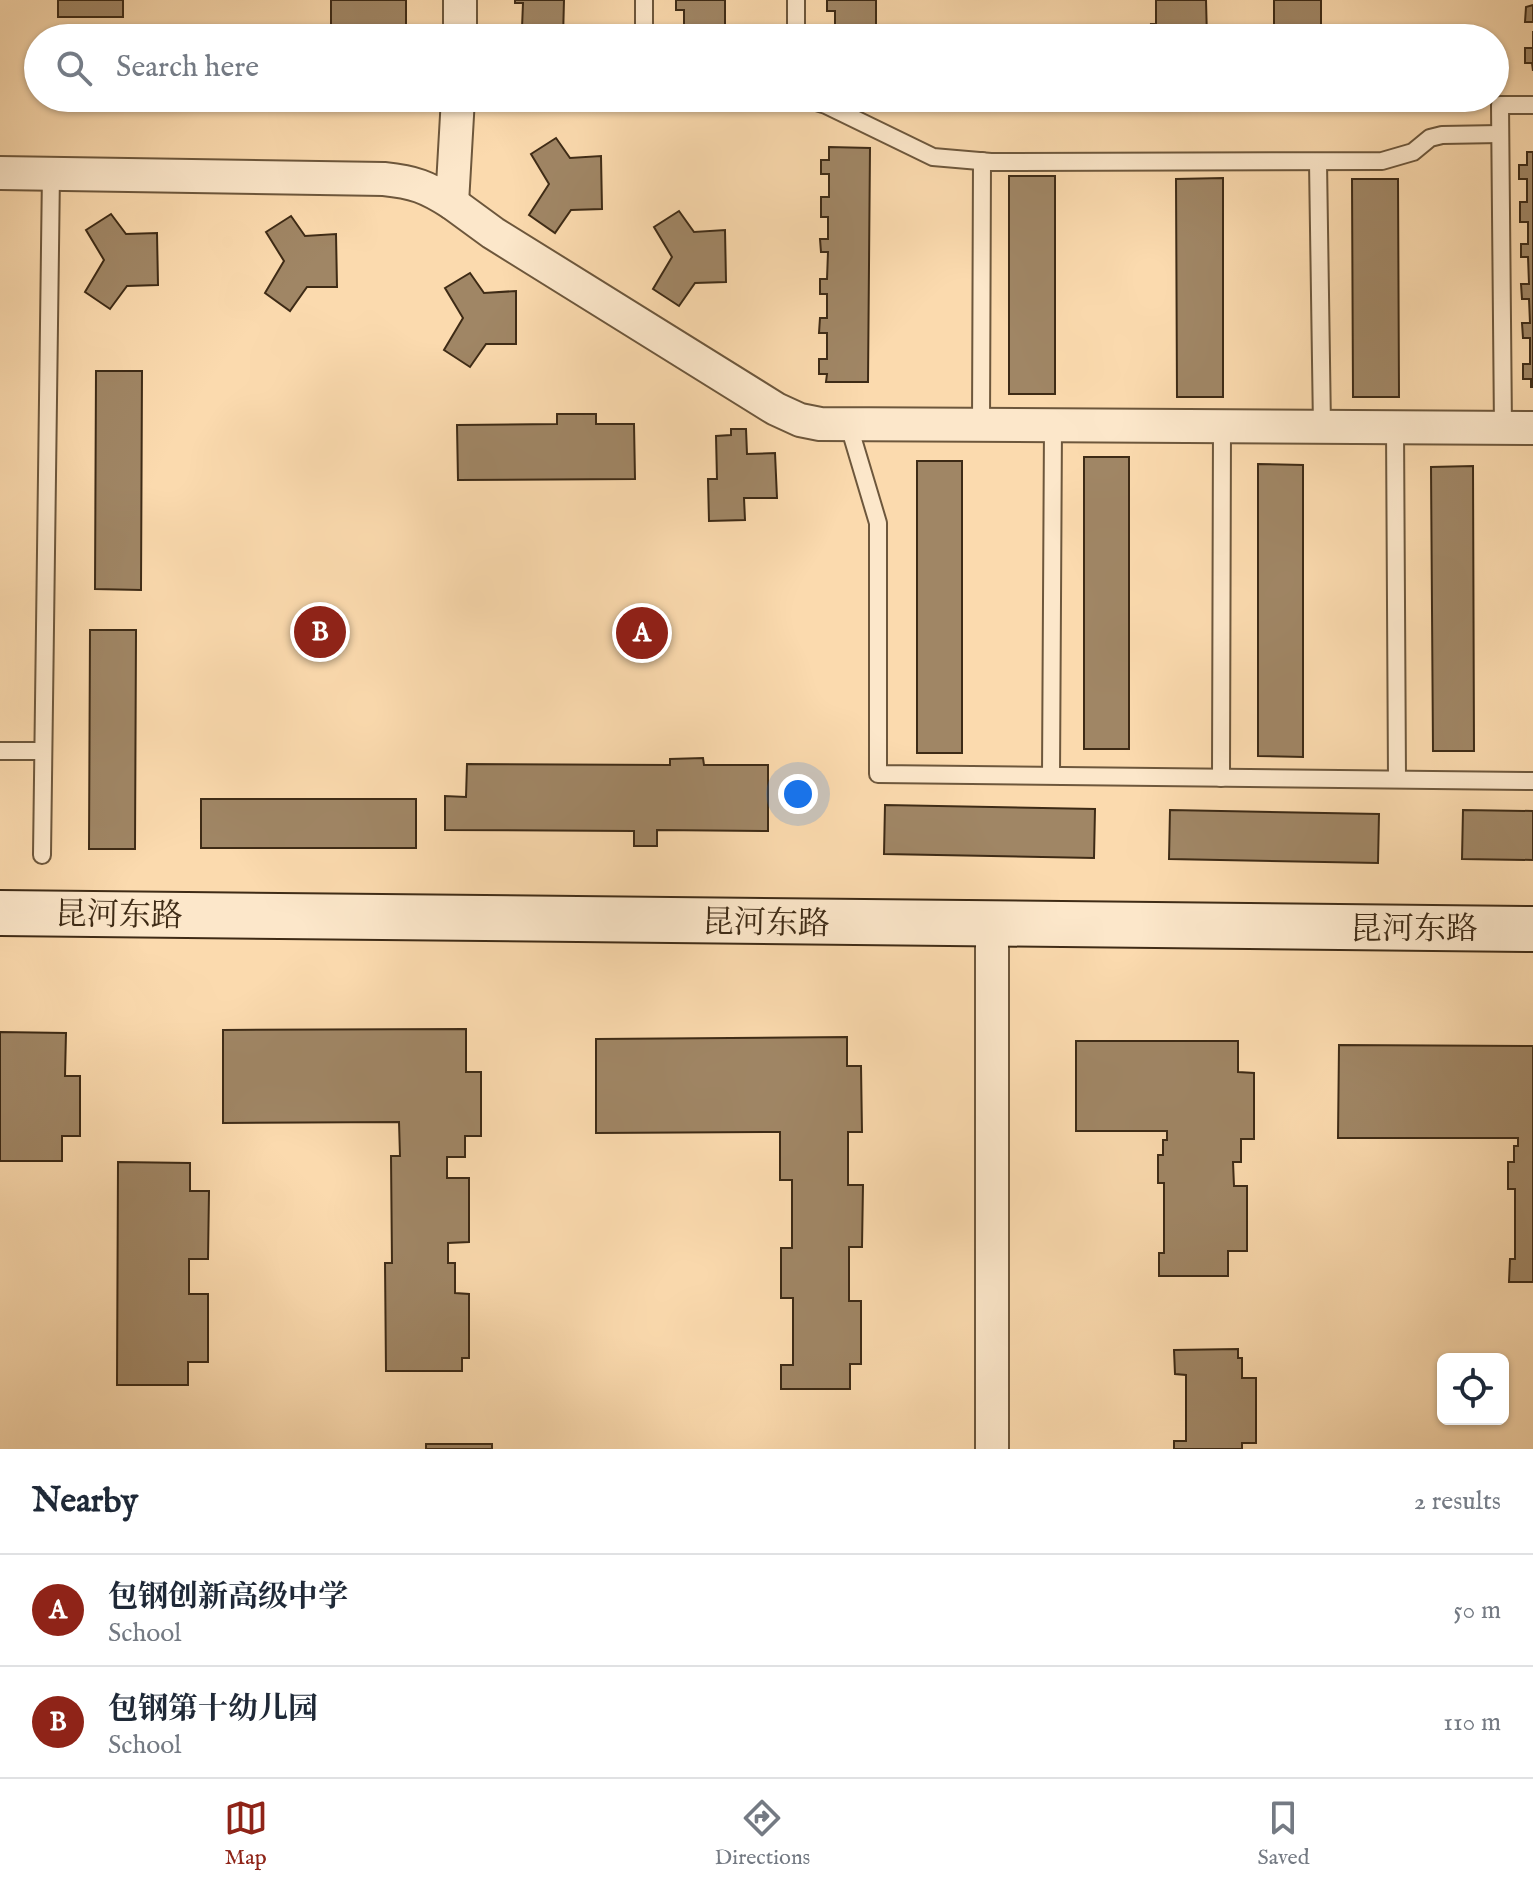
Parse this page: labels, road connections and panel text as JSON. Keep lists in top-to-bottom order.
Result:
{
  "streets": {
    "street": ["昆河东路"]
  },
  "page": {
    "search": "Search here",
    "pins": ["B", "A"],
    "heading": ["Nearby", "2 results"],
    "list": [
      {
        "mark": "A",
        "name": "包钢创新高级中学",
        "note": "School",
        "value": "50 m"
      },
      {
        "mark": "B",
        "name": "包钢第十幼儿园",
        "note": "School",
        "value": "110 m"
      }
    ],
    "nav": ["Map", "Directions", "Saved"]
  }
}
